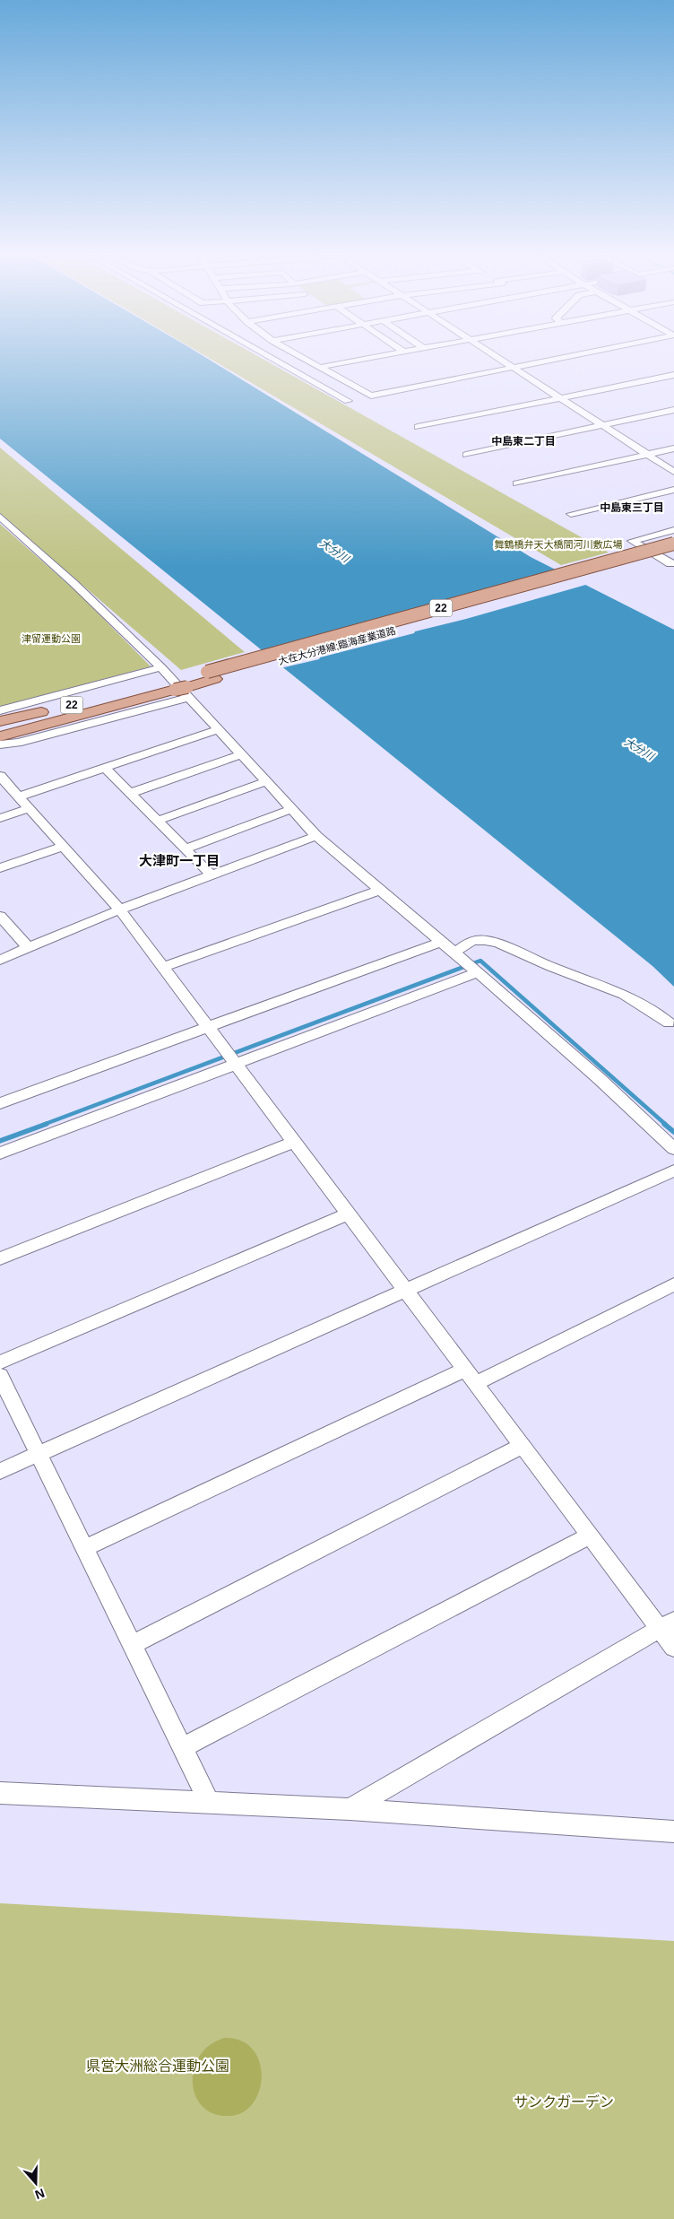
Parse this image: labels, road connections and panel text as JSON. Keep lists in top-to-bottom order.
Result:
{
  "streets": {
    "main road": ["22", "大在大分港線;臨海産業道路"]
  },
  "districts": ["中島東二丁目", "中島東三丁目", "大津町一丁目"],
  "water": ["大分川"],
  "parks": [
    "舞鶴橋弁天大橋間河川敷広場",
    "津留運動公園",
    "県営大洲総合運動公園",
    "サンクガーデン"
  ],
  "north": "bottom"
}
